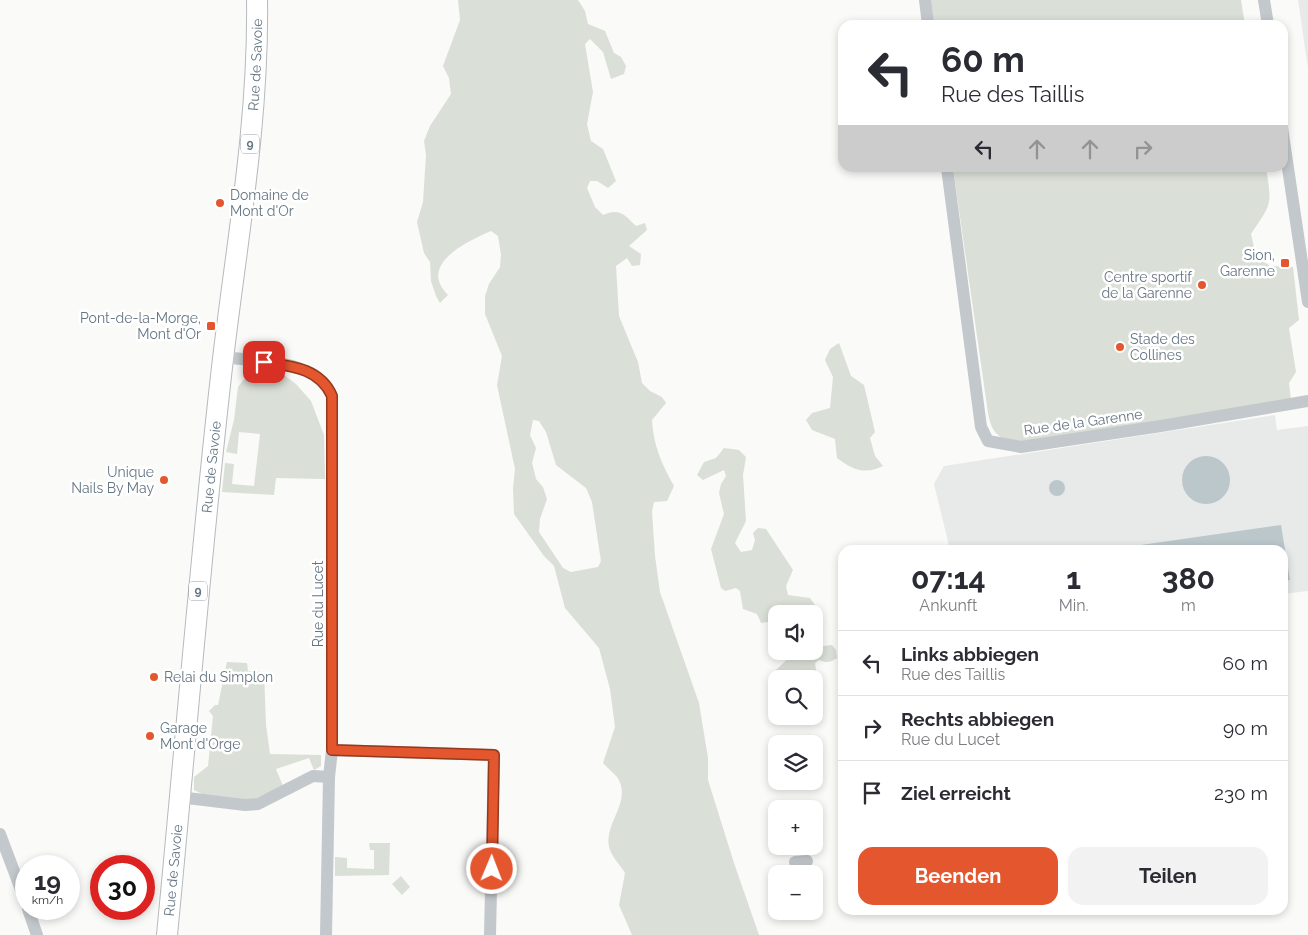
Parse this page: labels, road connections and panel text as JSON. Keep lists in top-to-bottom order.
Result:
{
  "streets": {
    "main road": ["Rue de Savoie", "9"],
    "street": ["Rue de la Garenne", "Rue du Lucet"]
  },
  "crossings": [
    ["Rue de Savoie", "Rue du Lucet"]
  ],
  "places": {
    "other": [
      "Domaine de Mont d'Or",
      "Centre sportif de la Garenne",
      "Stade des Collines",
      "Unique Nails By May",
      "Relai du Simplon",
      "Garage Mont d'Orge"
    ],
    "transit": ["Sion, Garenne", "Pont-de-la-Morge, Mont d'Or"]
  },
  "page": {
    "turn": ["60 m", "Rue des Taillis"],
    "eta": [
      "07:14",
      "Ankunft",
      "1",
      "Min.",
      "380",
      "m"
    ],
    "map_buttons": ["+", "−"],
    "list": [
      {
        "name": "Links abbiegen",
        "note": "Rue des Taillis",
        "value": "60 m"
      },
      {
        "name": "Rechts abbiegen",
        "note": "Rue du Lucet",
        "value": "90 m"
      },
      {
        "name": "Ziel erreicht",
        "value": "230 m"
      }
    ],
    "buttons": ["Beenden", "Teilen"],
    "speed": "19 km/h",
    "limit": "30"
  }
}
